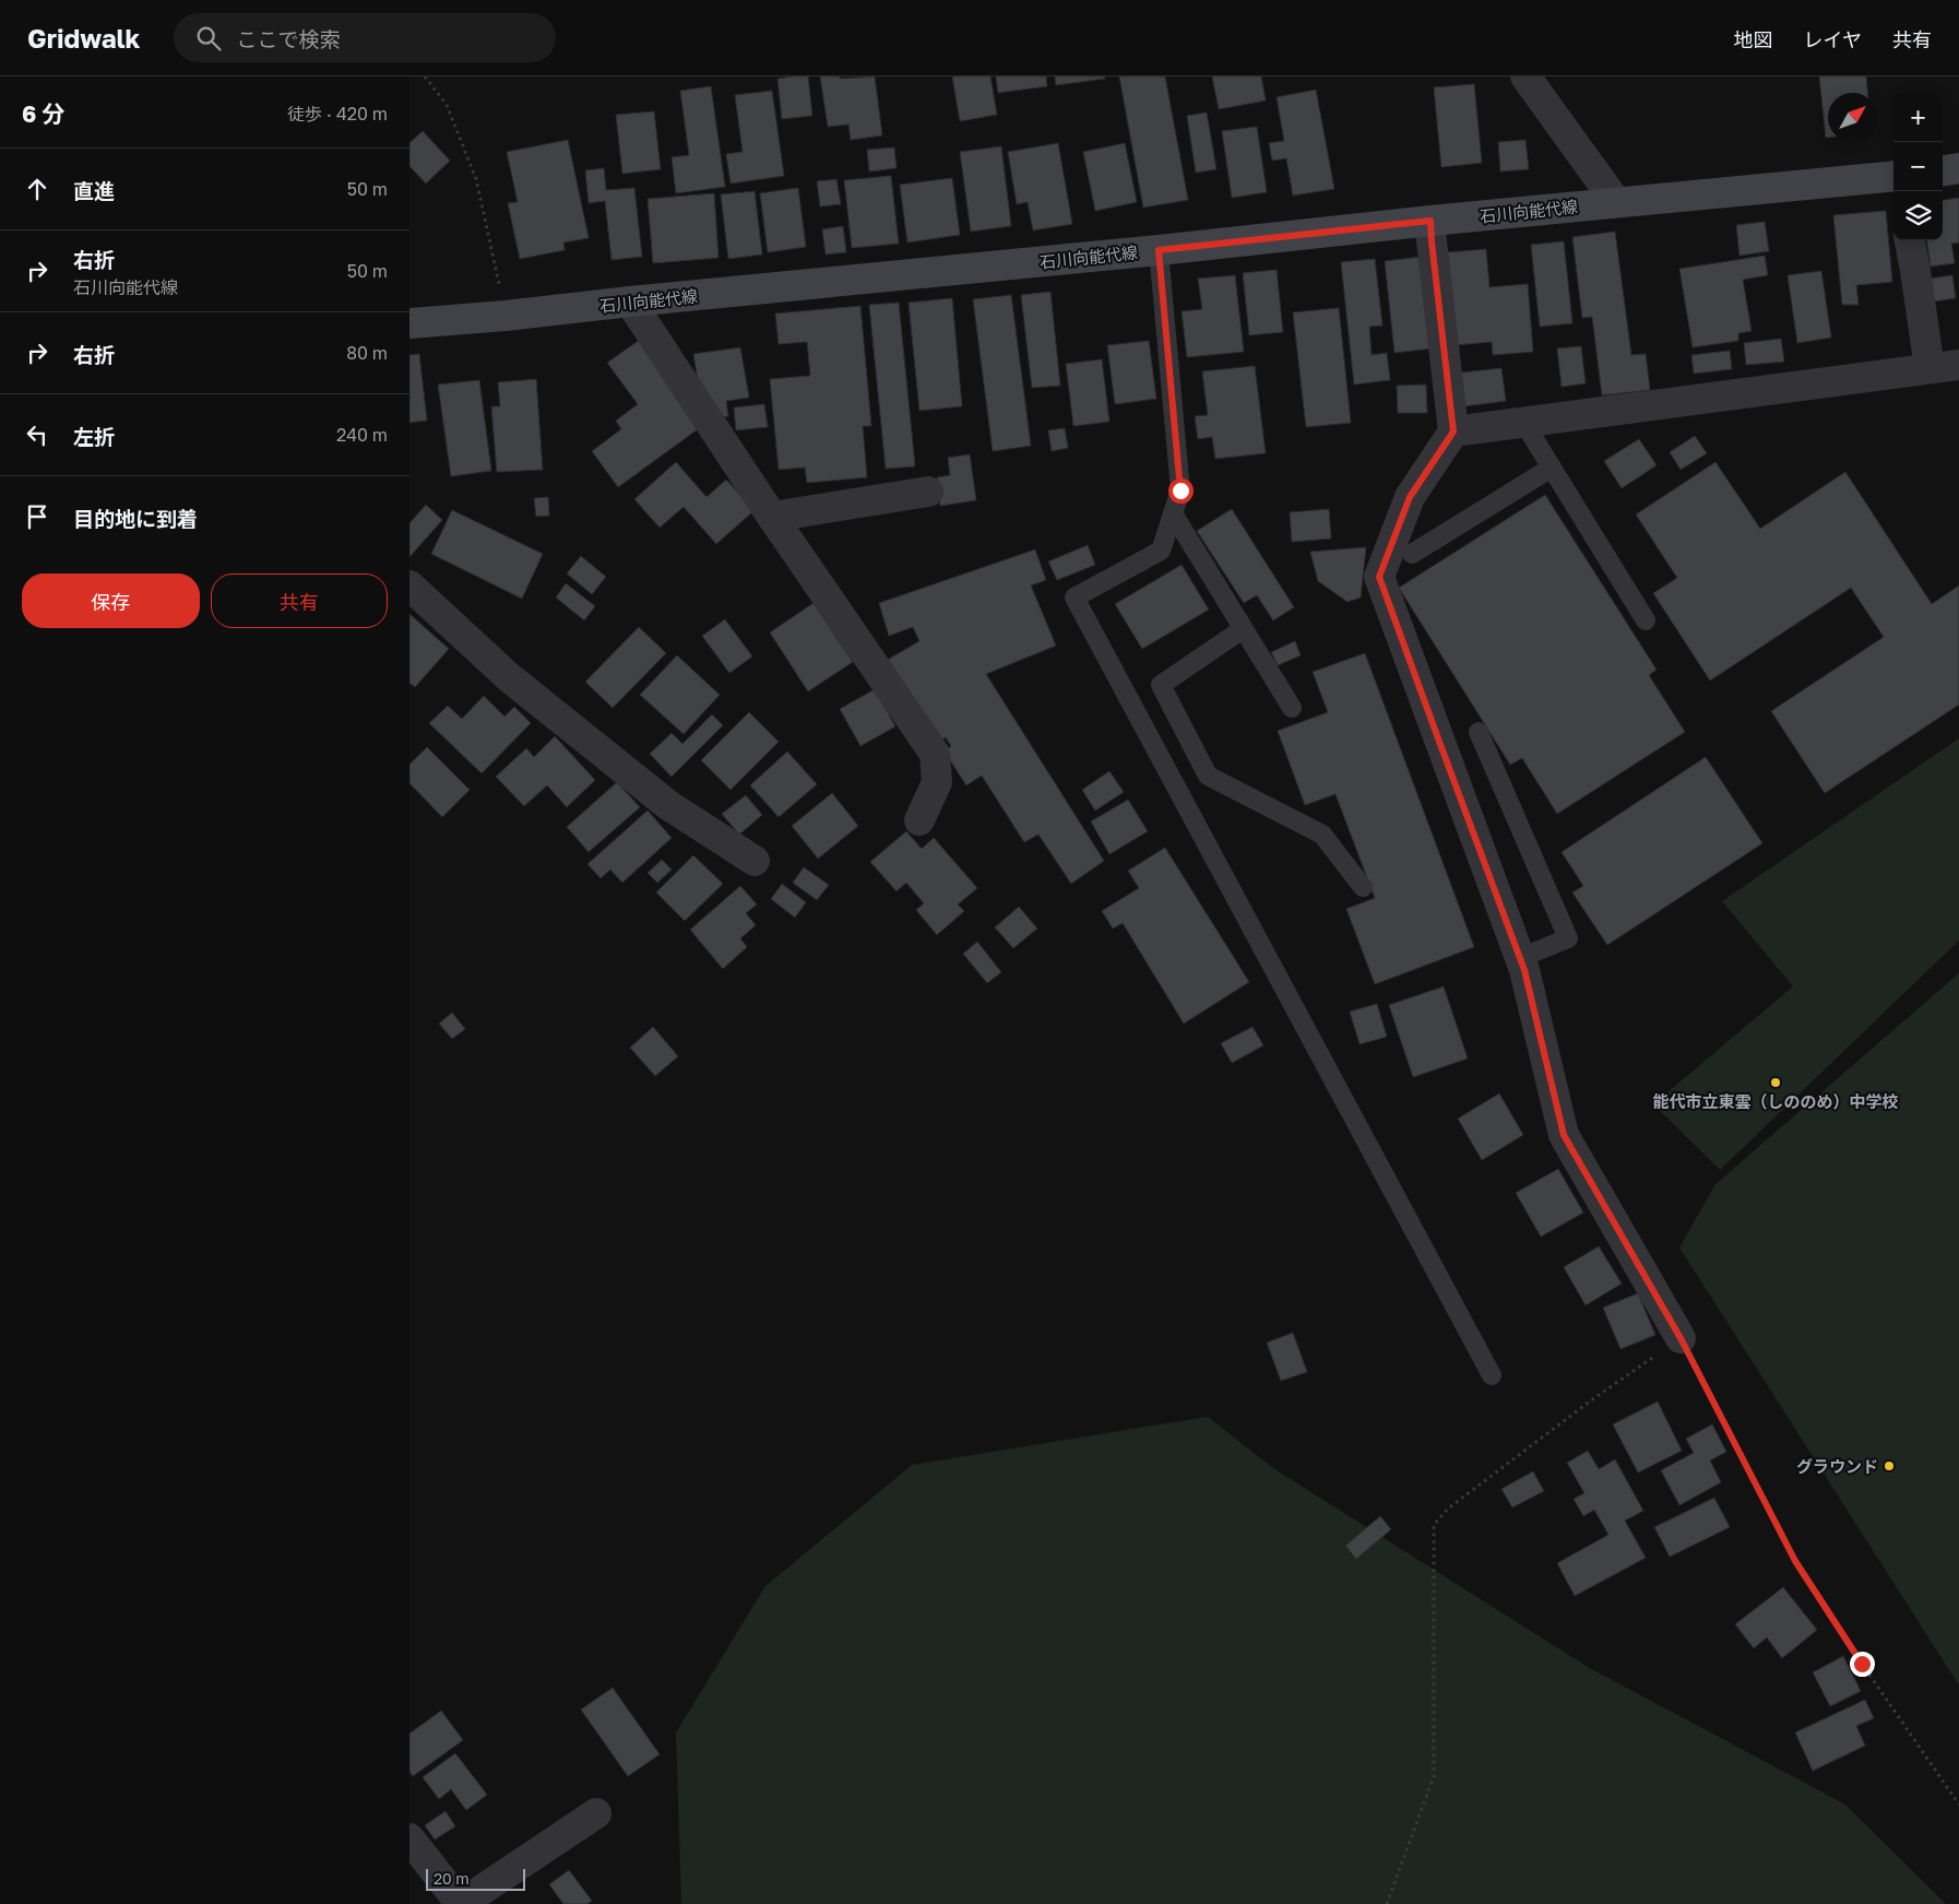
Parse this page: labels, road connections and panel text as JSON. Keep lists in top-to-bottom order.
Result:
{
  "streets": {
    "main road": ["石川向能代線"]
  },
  "places": ["能代市立東雲（しののめ）中学校", "グラウンド"],
  "scale_bar": "20 m",
  "north": "top right",
  "page": {
    "header": "Gridwalk",
    "search": "ここで検索",
    "nav": ["地図", "レイヤ", "共有"],
    "heading": ["6 分", "徒歩 · 420 m"],
    "map_buttons": ["+", "−"],
    "list": [
      ["直進", "50 m"],
      ["右折", "石川向能代線", "50 m"],
      ["右折", "80 m"],
      ["左折", "240 m"],
      "目的地に到着"
    ],
    "buttons": ["保存", "共有"],
    "scale": "20 m"
  }
}
